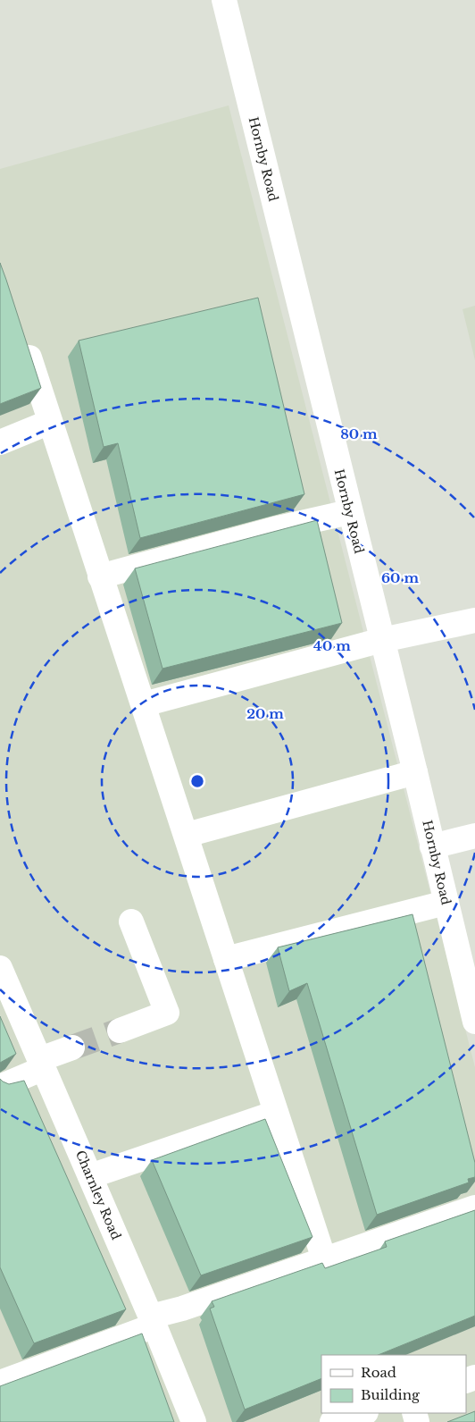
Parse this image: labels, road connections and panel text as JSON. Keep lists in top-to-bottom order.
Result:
{
  "streets": {
    "main road": ["Hornby Road", "Charnley Road"]
  },
  "legend": ["Road", "Building"],
  "rings": [
    "80 m",
    "60 m",
    "40 m",
    "20 m"
  ]
}
